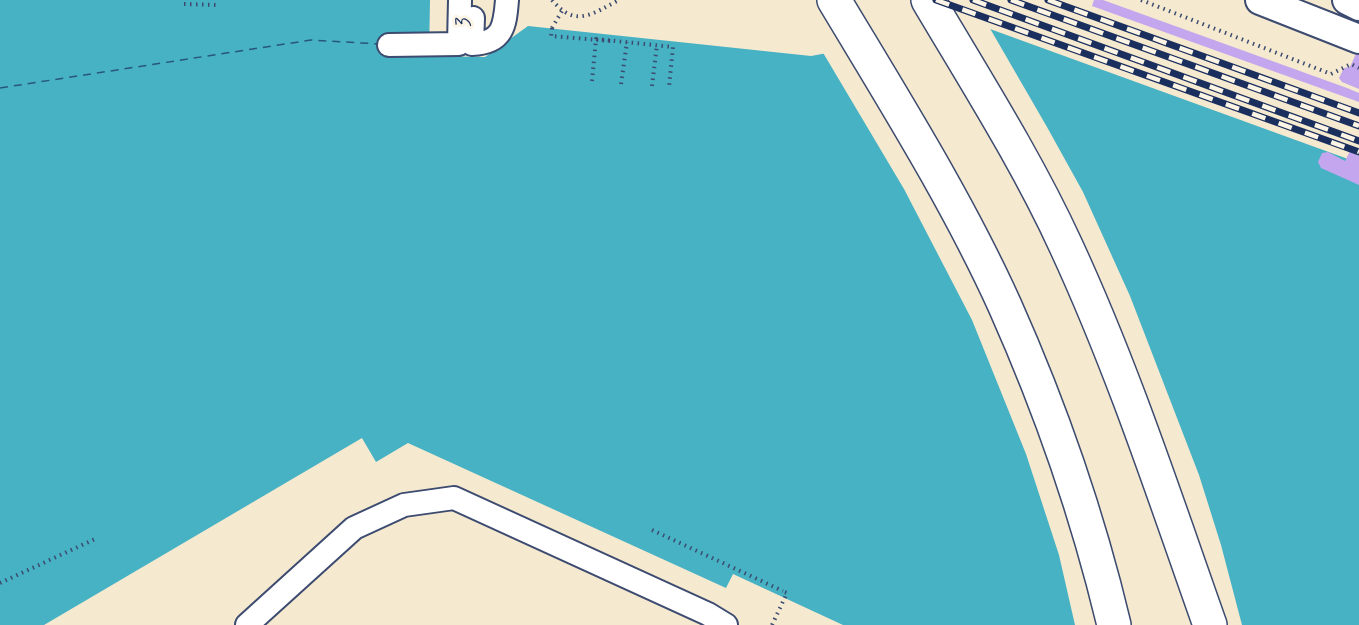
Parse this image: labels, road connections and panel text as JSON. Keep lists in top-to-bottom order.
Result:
{
  "streets": {
    "lane": ["3"]
  }
}
